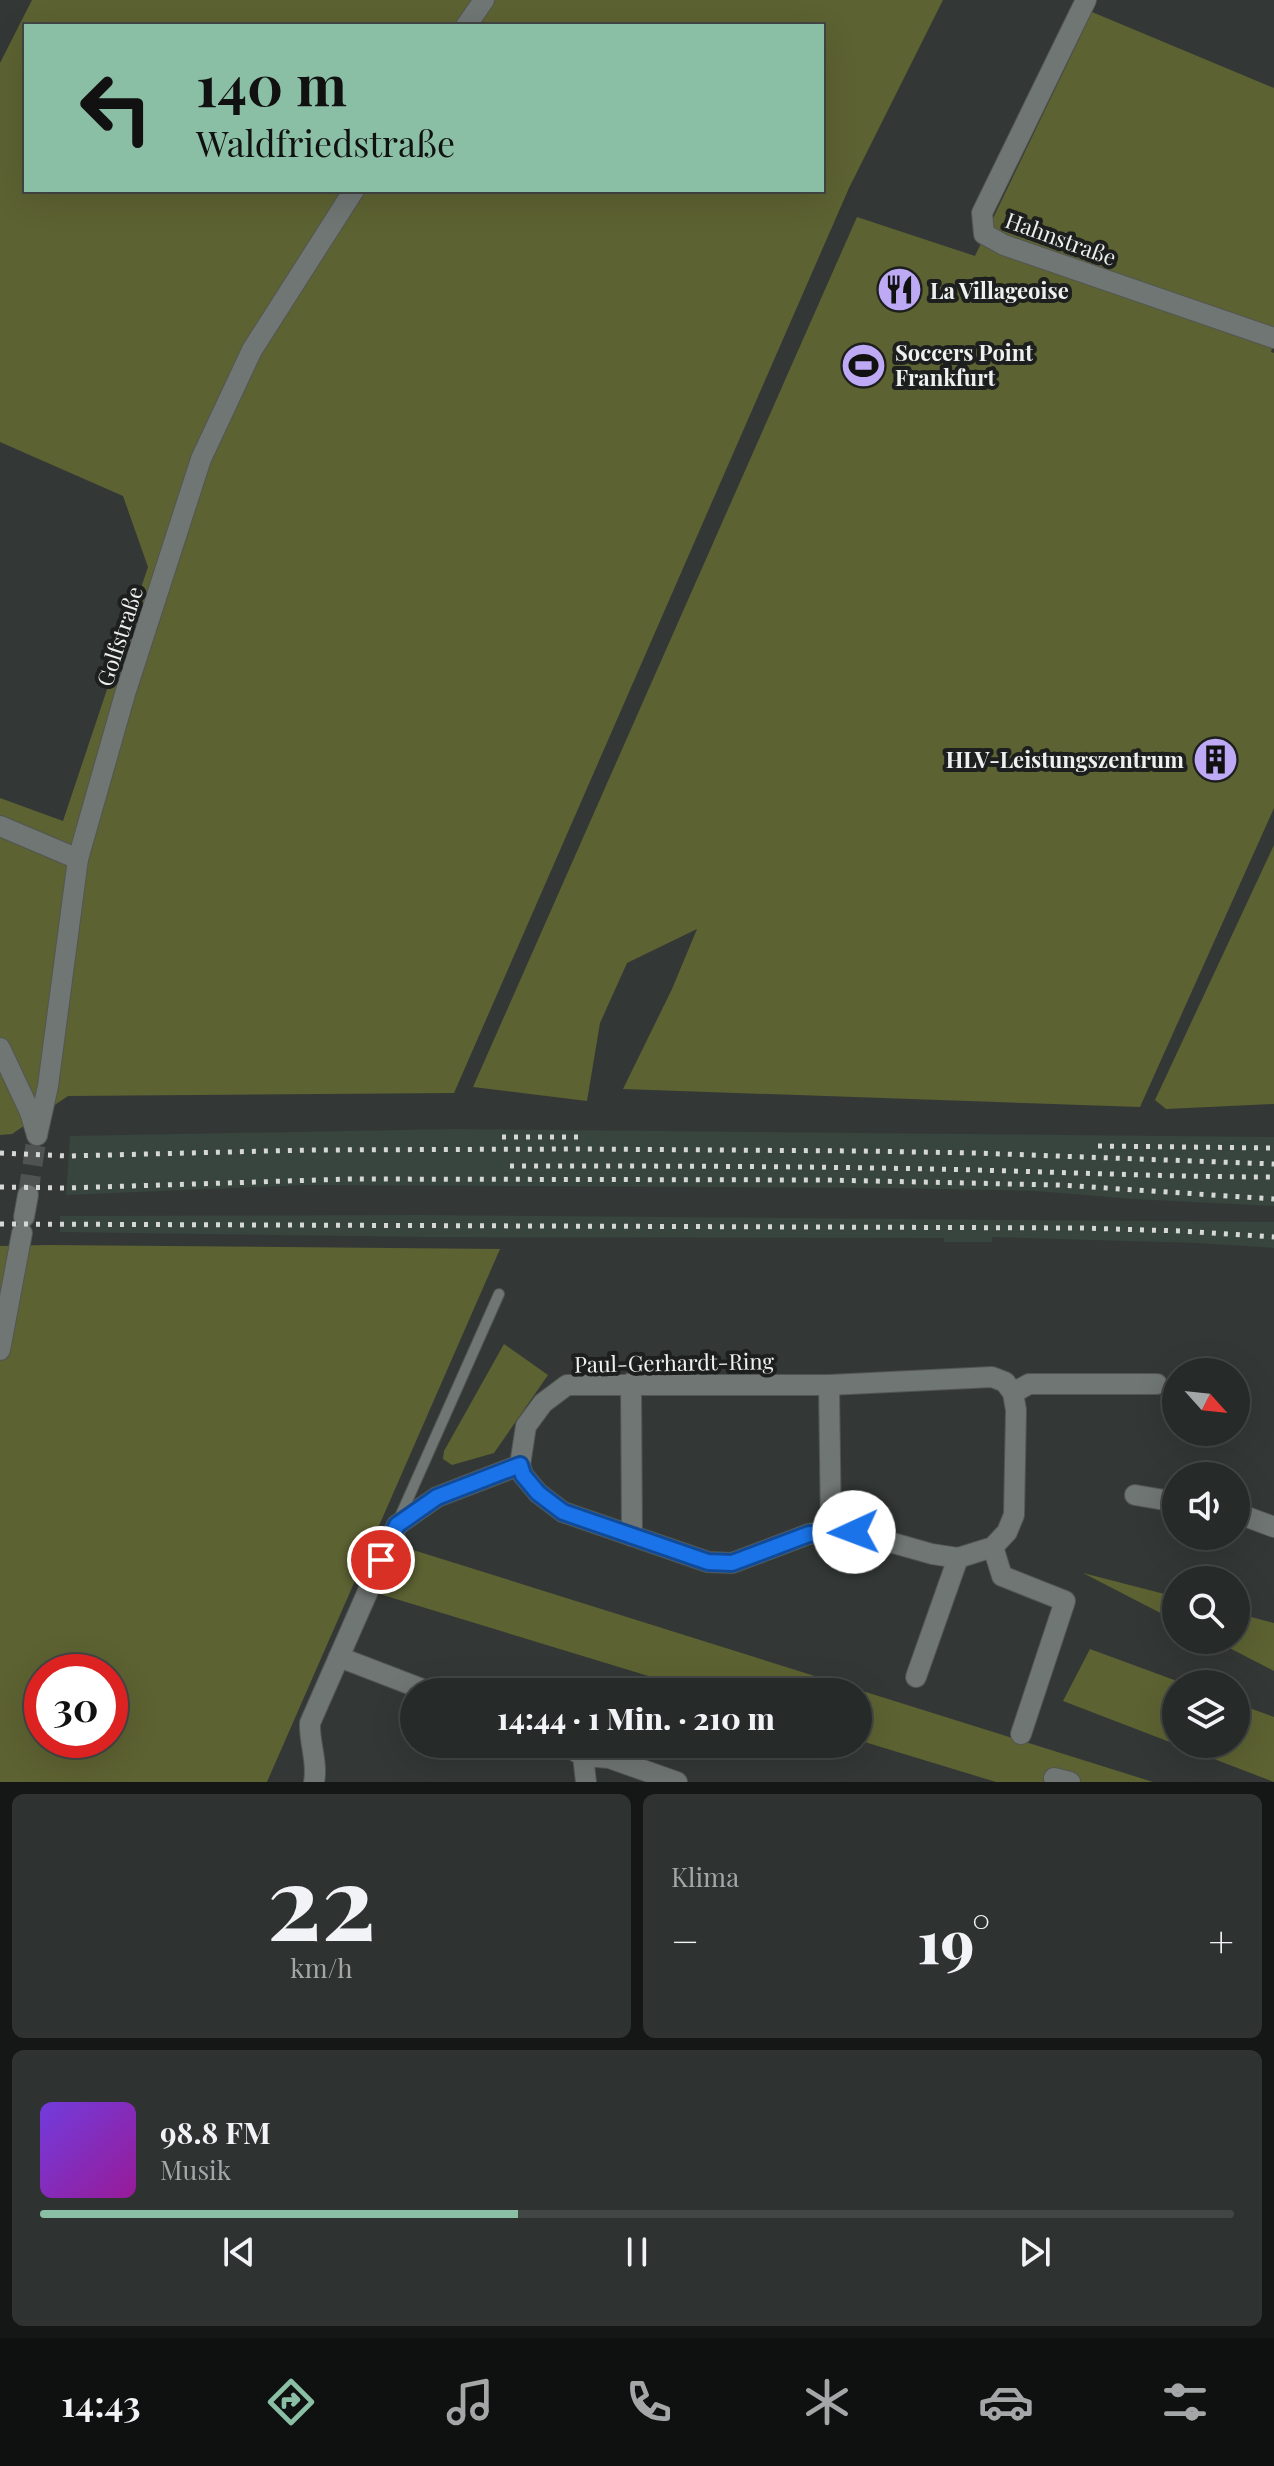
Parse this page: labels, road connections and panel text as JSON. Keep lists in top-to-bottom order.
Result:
{
  "streets": {
    "street": ["Hahnstraße", "Golfstraße", "Paul-Gerhardt-Ring"]
  },
  "places": {
    "restaurant": ["La Villageoise"],
    "sports": ["Soccers Point Frankfurt"],
    "building": ["HLV-Leistungszentrum"]
  },
  "north": "bottom right",
  "page": {
    "turn": ["140 m", "Waldfriedstraße"],
    "limit": "30",
    "trip": "14:44 · 1 Min. · 210 m",
    "tile": [
      ["22", "km/h"],
      "Klima"
    ],
    "heat": ["−", "19°", "+"],
    "song": ["98.8 FM", "Musik"],
    "tabs": "14:43"
  }
}
